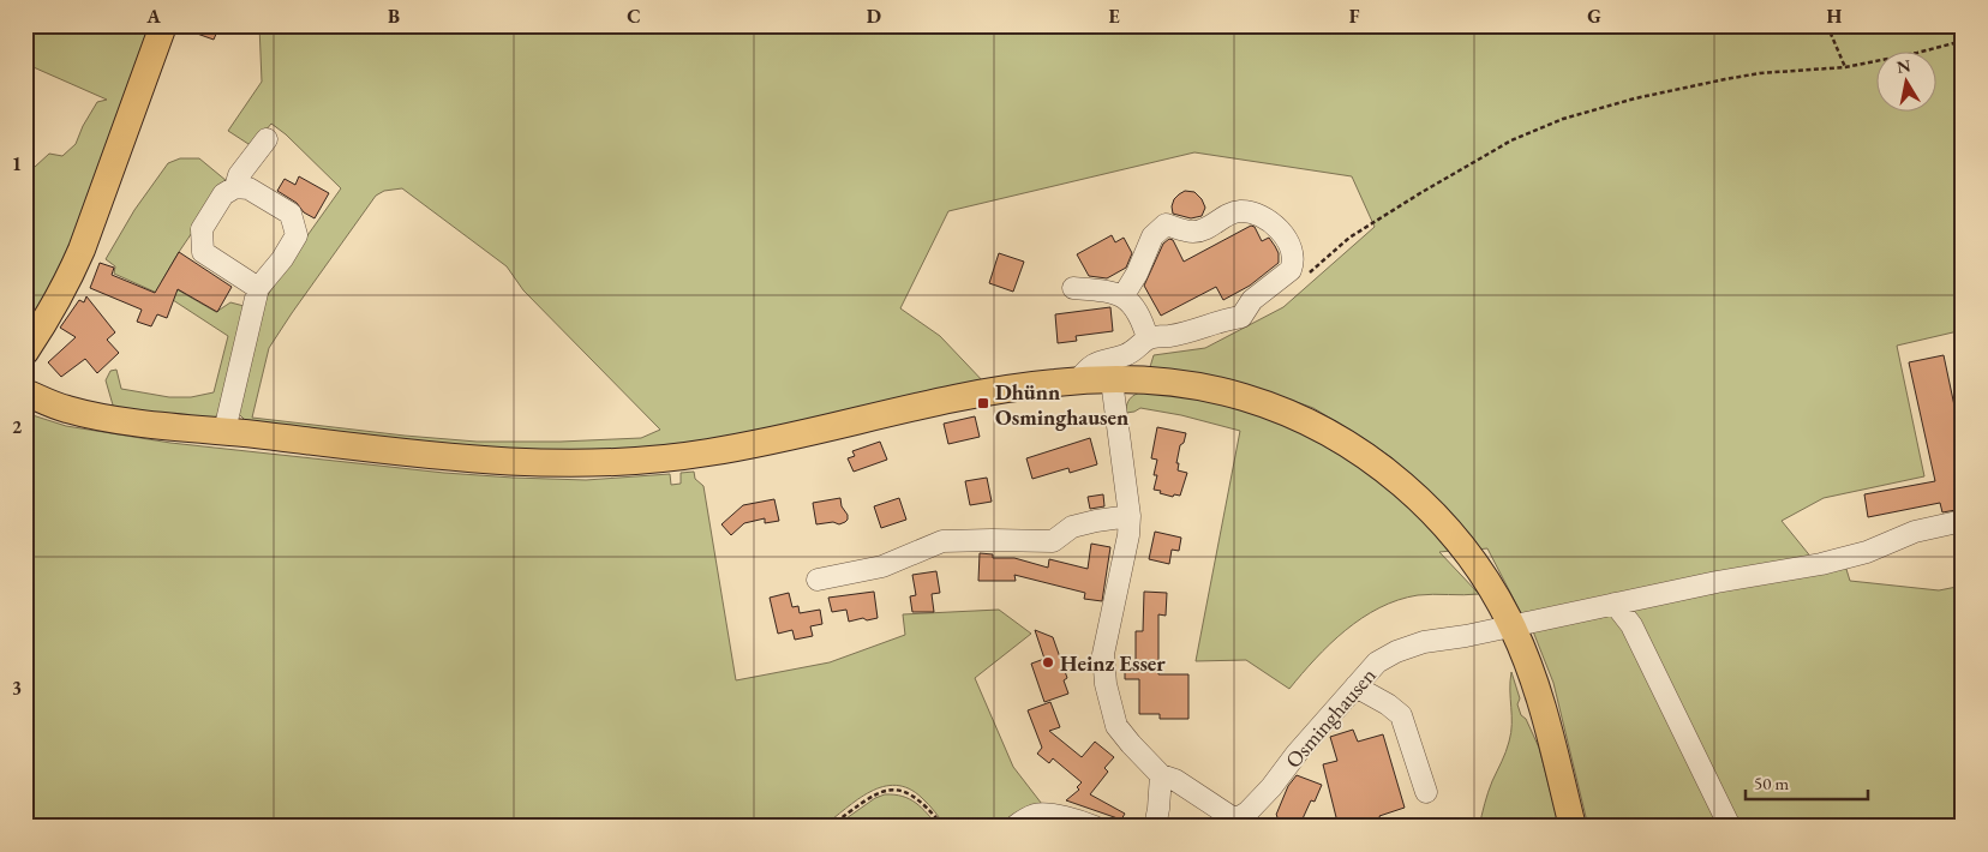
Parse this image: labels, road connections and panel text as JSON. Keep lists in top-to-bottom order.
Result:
{
  "streets": {
    "street": ["Osminghausen"]
  },
  "places": {
    "transit": ["Dhünn Osminghausen"],
    "other": ["Heinz Esser"]
  },
  "scale_bar": "50 m",
  "north": "top",
  "grid": {
    "columns": [
      "A",
      "B",
      "C",
      "D",
      "E",
      "F",
      "G",
      "H"
    ],
    "rows": ["1", "2", "3"]
  }
}
